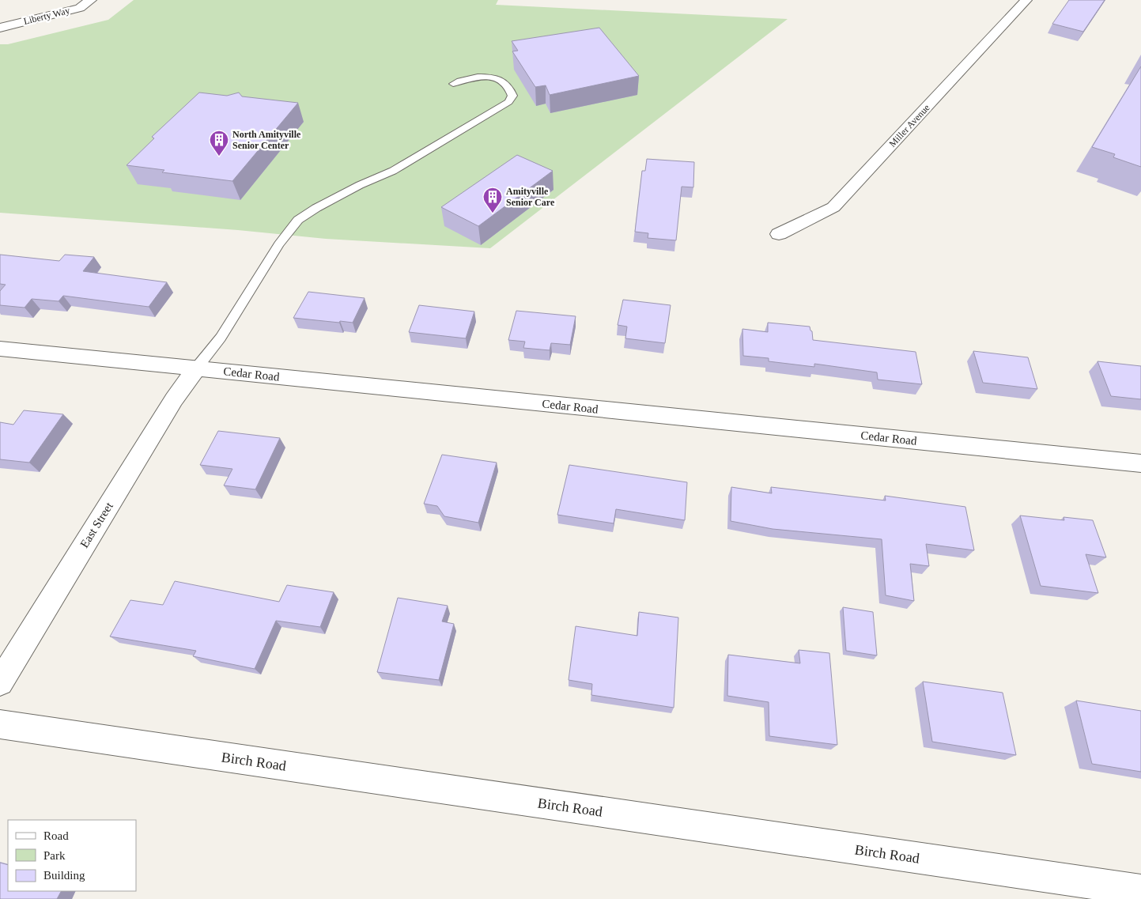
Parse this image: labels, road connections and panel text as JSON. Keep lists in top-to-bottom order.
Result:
{
  "streets": {
    "street": [
      "Liberty Way",
      "Miller Avenue",
      "Cedar Road",
      "East Street",
      "Birch Road"
    ]
  },
  "crossings": [
    ["Cedar Road", "East Street"]
  ],
  "places": {
    "building": ["North Amityville Senior Center", "Amityville Senior Care"]
  },
  "legend": ["Road", "Park", "Building"]
}
